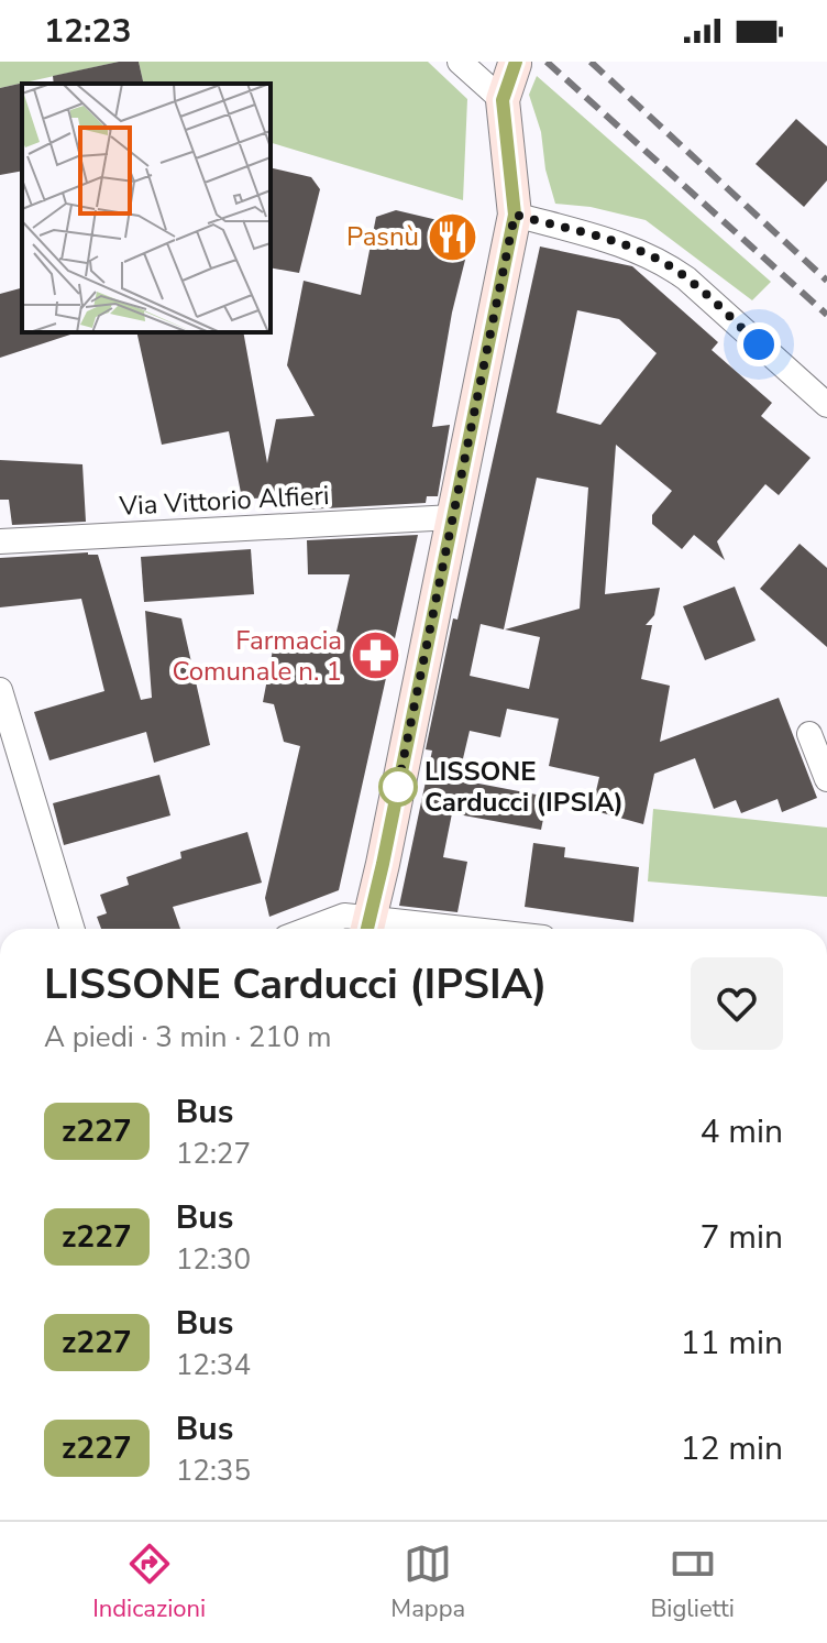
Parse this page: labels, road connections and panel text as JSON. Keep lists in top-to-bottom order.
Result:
{
  "streets": {
    "street": ["Via Vittorio Alfieri"]
  },
  "places": {
    "restaurant": ["Pasnù"],
    "pharmacy": ["Farmacia Comunale n. 1"],
    "other": ["LISSONE Carducci (IPSIA)"]
  },
  "lines": ["bus line z227"],
  "page": {
    "status": "12:23",
    "heading": ["LISSONE Carducci (IPSIA)", "A piedi · 3 min · 210 m"],
    "list": [
      {
        "mark": "z227",
        "name": "Bus",
        "note": "12:27",
        "value": "4 min"
      },
      {
        "mark": "z227",
        "name": "Bus",
        "note": "12:30",
        "value": "7 min"
      },
      {
        "mark": "z227",
        "name": "Bus",
        "note": "12:34",
        "value": "11 min"
      },
      {
        "mark": "z227",
        "name": "Bus",
        "note": "12:35",
        "value": "12 min"
      }
    ],
    "tabs": ["Indicazioni", "Mappa", "Biglietti"]
  }
}
